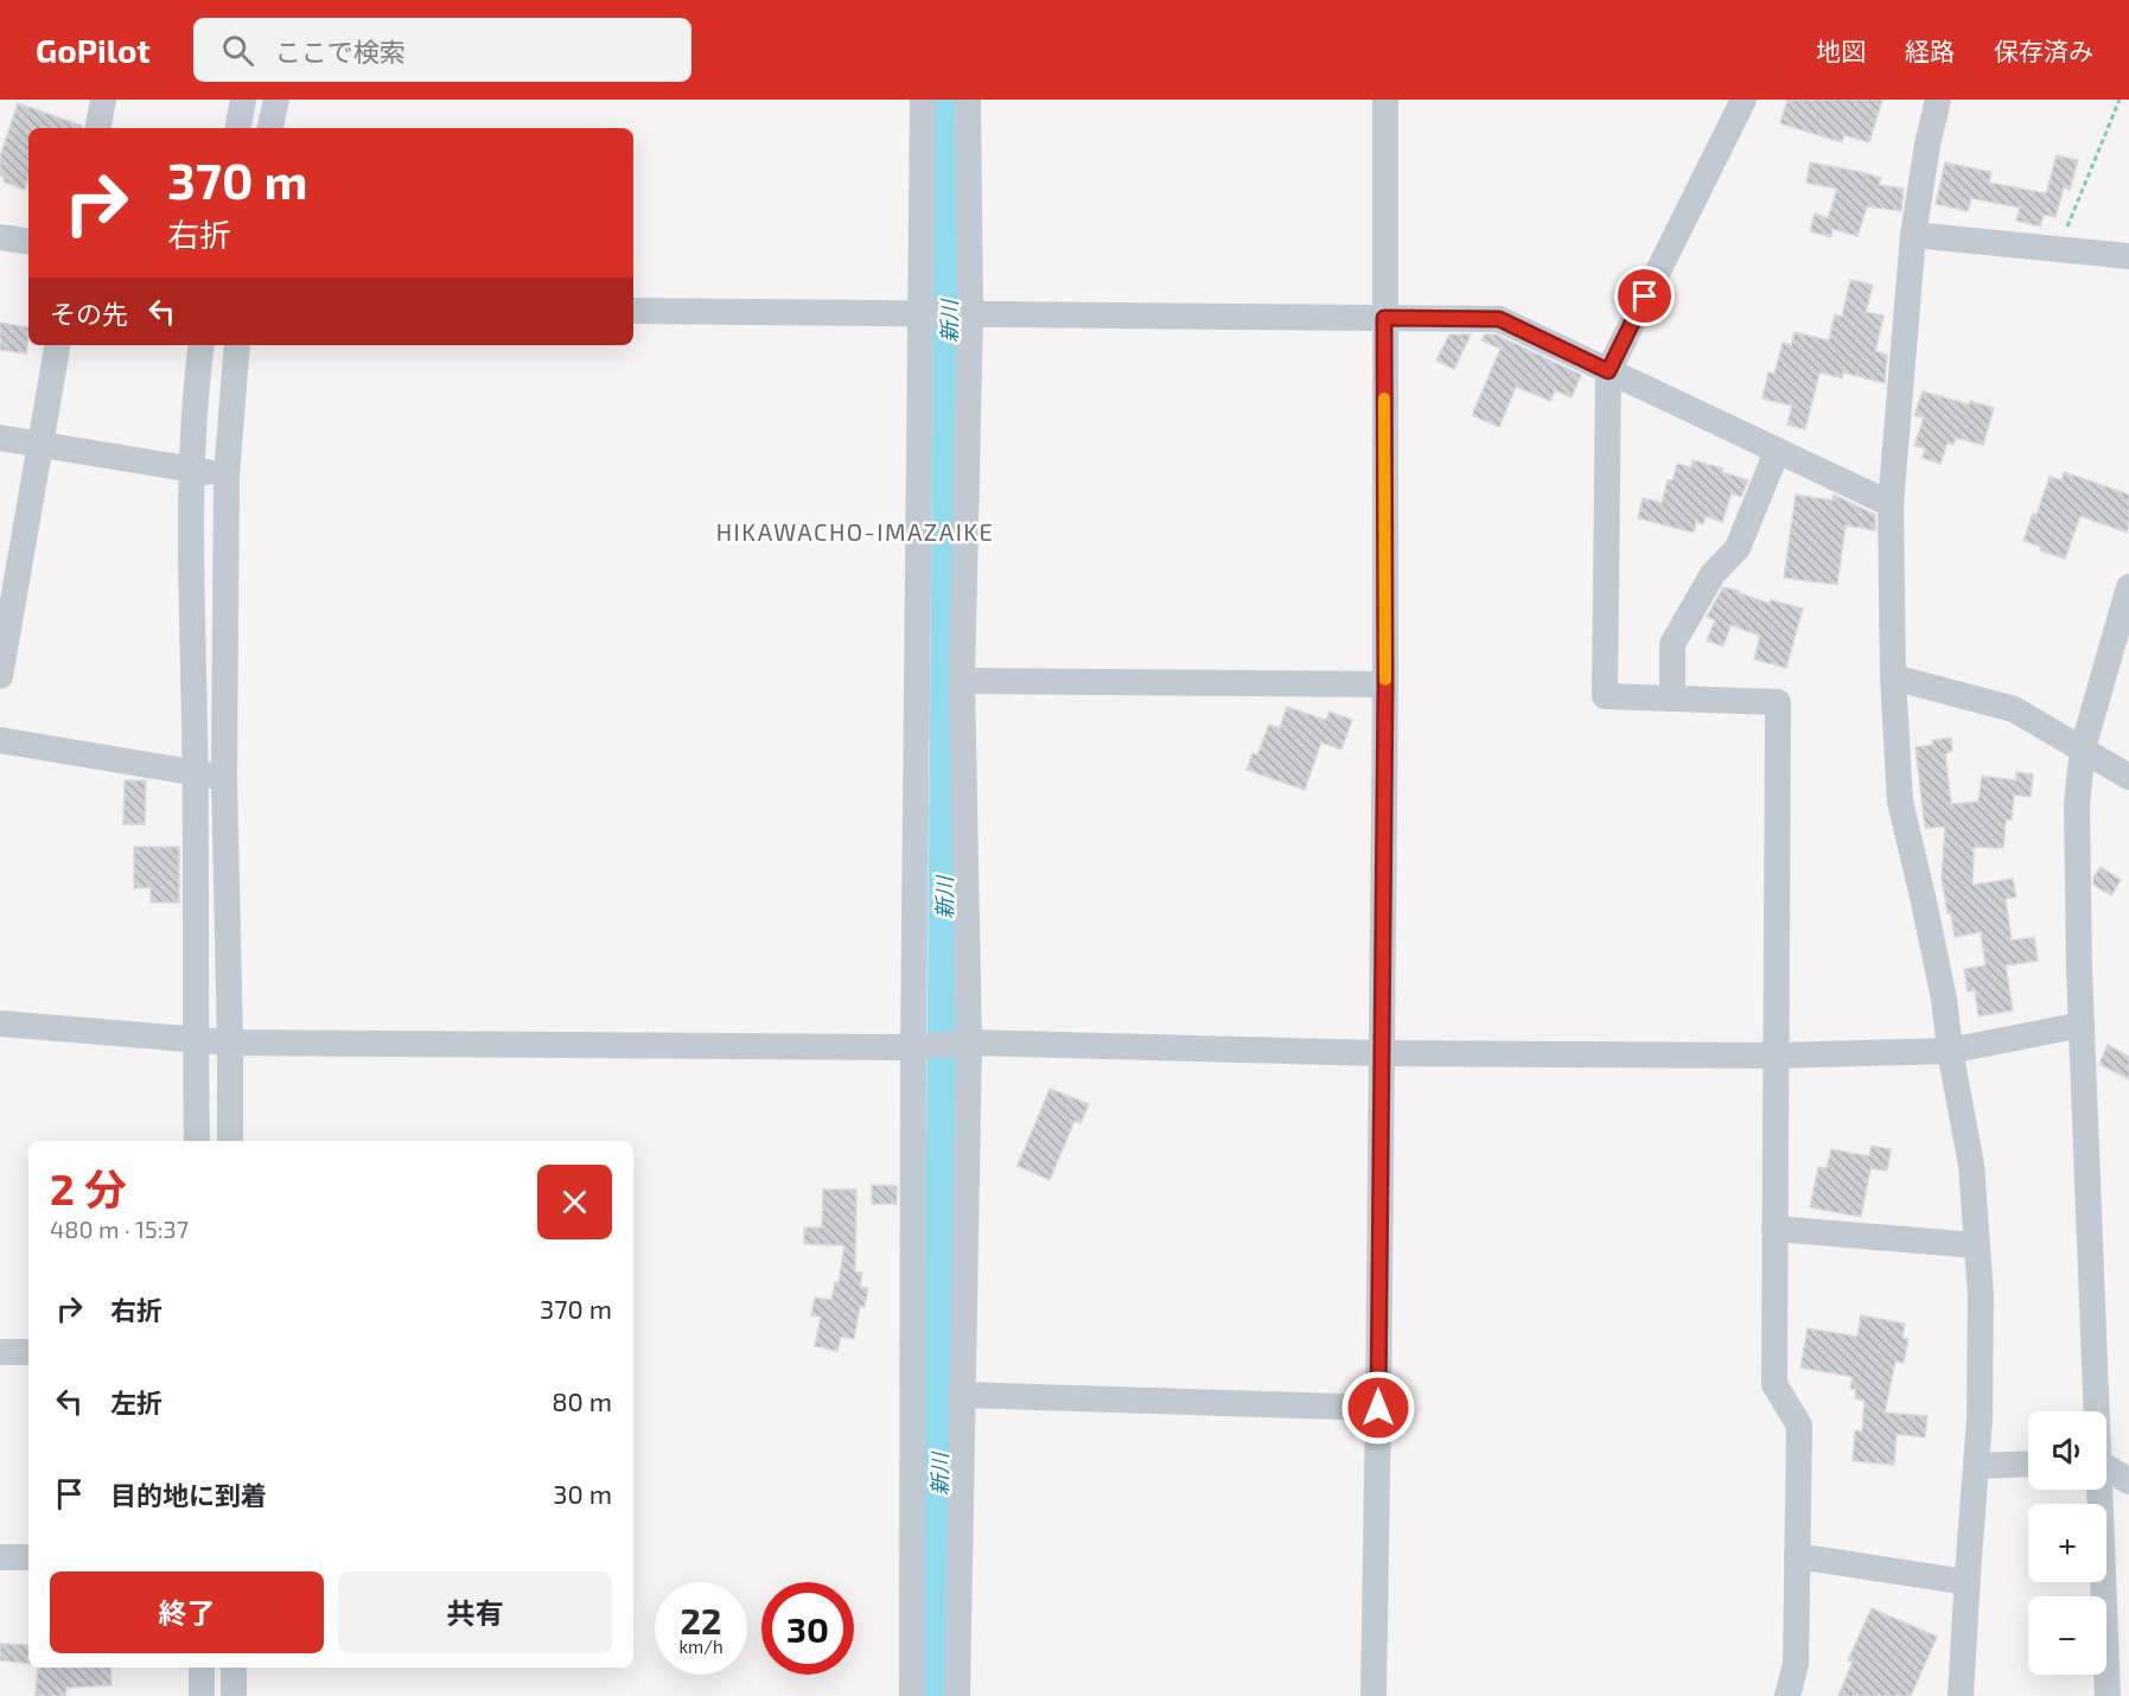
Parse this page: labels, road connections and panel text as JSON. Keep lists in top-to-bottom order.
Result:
{
  "districts": ["HIKAWACHO-IMAZAIKE"],
  "water": ["新川"],
  "page": {
    "header": "GoPilot",
    "search": "ここで検索",
    "nav": ["地図", "経路", "保存済み"],
    "turn": ["370 m", "右折"],
    "then": "その先",
    "heading": ["2 分", "480 m · 15:37"],
    "list": [
      {
        "name": "右折",
        "value": "370 m"
      },
      {
        "name": "左折",
        "value": "80 m"
      },
      {
        "name": "目的地に到着",
        "value": "30 m"
      }
    ],
    "map_buttons": ["+", "−"],
    "buttons": ["終了", "共有"],
    "speed": "22 km/h",
    "limit": "30"
  }
}
